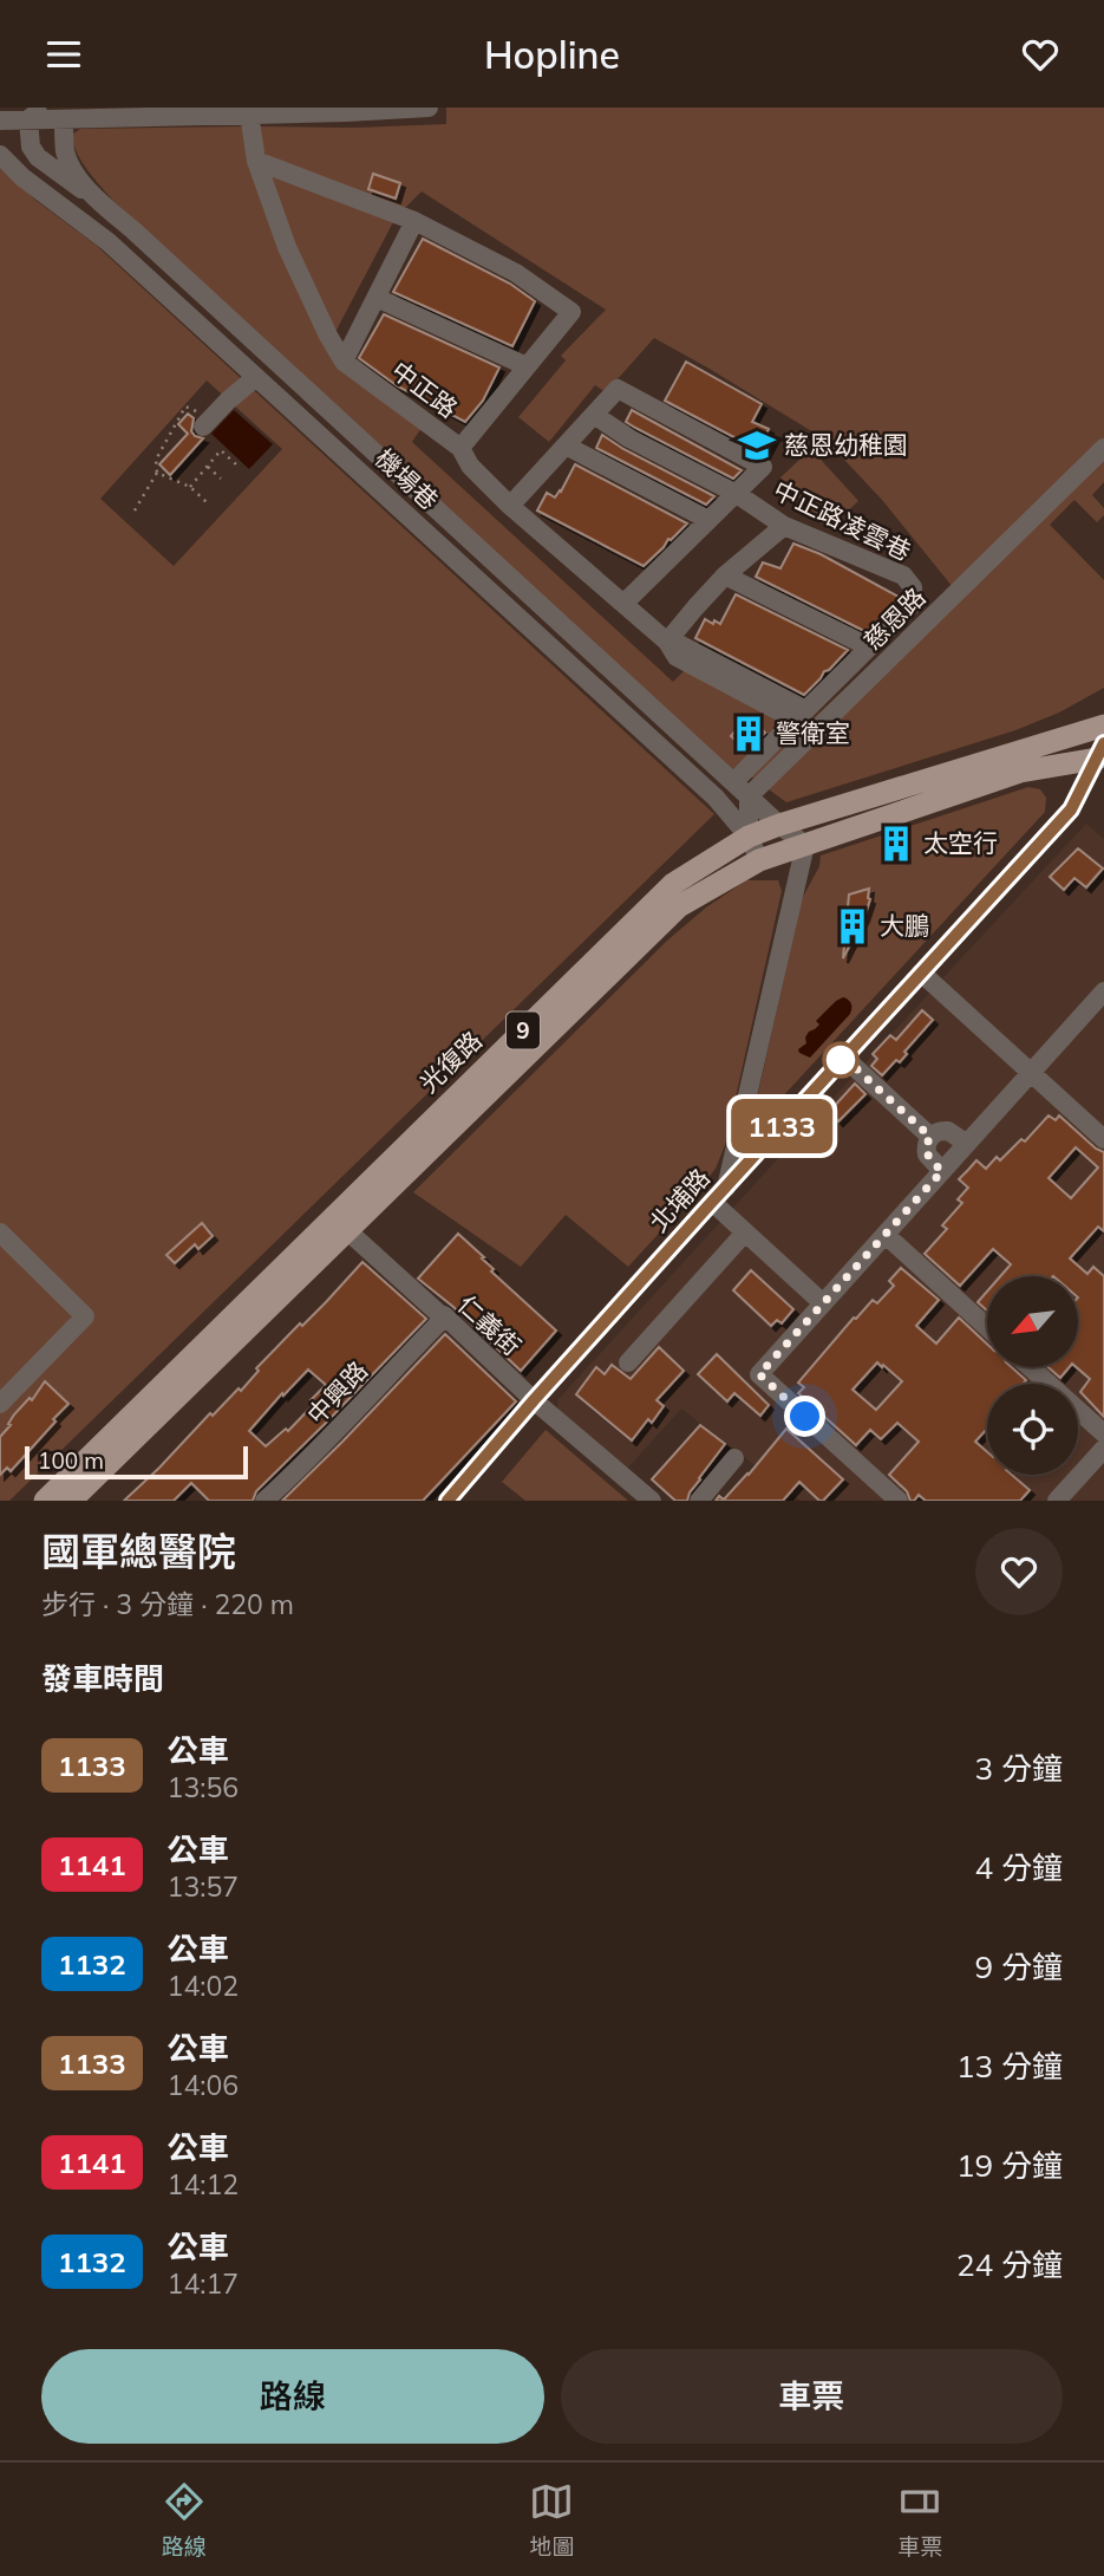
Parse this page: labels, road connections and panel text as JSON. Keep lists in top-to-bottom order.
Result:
{
  "streets": {
    "main road": ["9", "光復路"],
    "street": [
      "中正路",
      "機場巷",
      "中正路凌雲巷",
      "慈恩路",
      "北埔路",
      "仁義街",
      "中興路"
    ]
  },
  "crossings": [
    ["機場巷", "慈恩路"],
    ["機場巷", "光復路"],
    ["光復路", "北埔路"],
    ["光復路", "仁義街"],
    ["北埔路", "仁義街"],
    ["仁義街", "中興路"]
  ],
  "places": {
    "school or university": ["慈恩幼稚園"],
    "building": ["警衛室", "太空行", "大鵬"]
  },
  "lines": ["bus line 1133"],
  "scale_bar": "100 m",
  "north": "bottom left",
  "page": {
    "header": "Hopline",
    "on_map": "1133",
    "scale": "100 m",
    "heading": [
      ["國軍總醫院", "步行 · 3 分鐘 · 220 m"],
      "發車時間"
    ],
    "list": [
      {
        "mark": "1133",
        "name": "公車",
        "note": "13:56",
        "value": "3 分鐘"
      },
      {
        "mark": "1141",
        "name": "公車",
        "note": "13:57",
        "value": "4 分鐘"
      },
      {
        "mark": "1132",
        "name": "公車",
        "note": "14:02",
        "value": "9 分鐘"
      },
      {
        "mark": "1133",
        "name": "公車",
        "note": "14:06",
        "value": "13 分鐘"
      },
      {
        "mark": "1141",
        "name": "公車",
        "note": "14:12",
        "value": "19 分鐘"
      },
      {
        "mark": "1132",
        "name": "公車",
        "note": "14:17",
        "value": "24 分鐘"
      }
    ],
    "buttons": ["路線", "車票"],
    "tabs": ["路線", "地圖", "車票"]
  }
}
